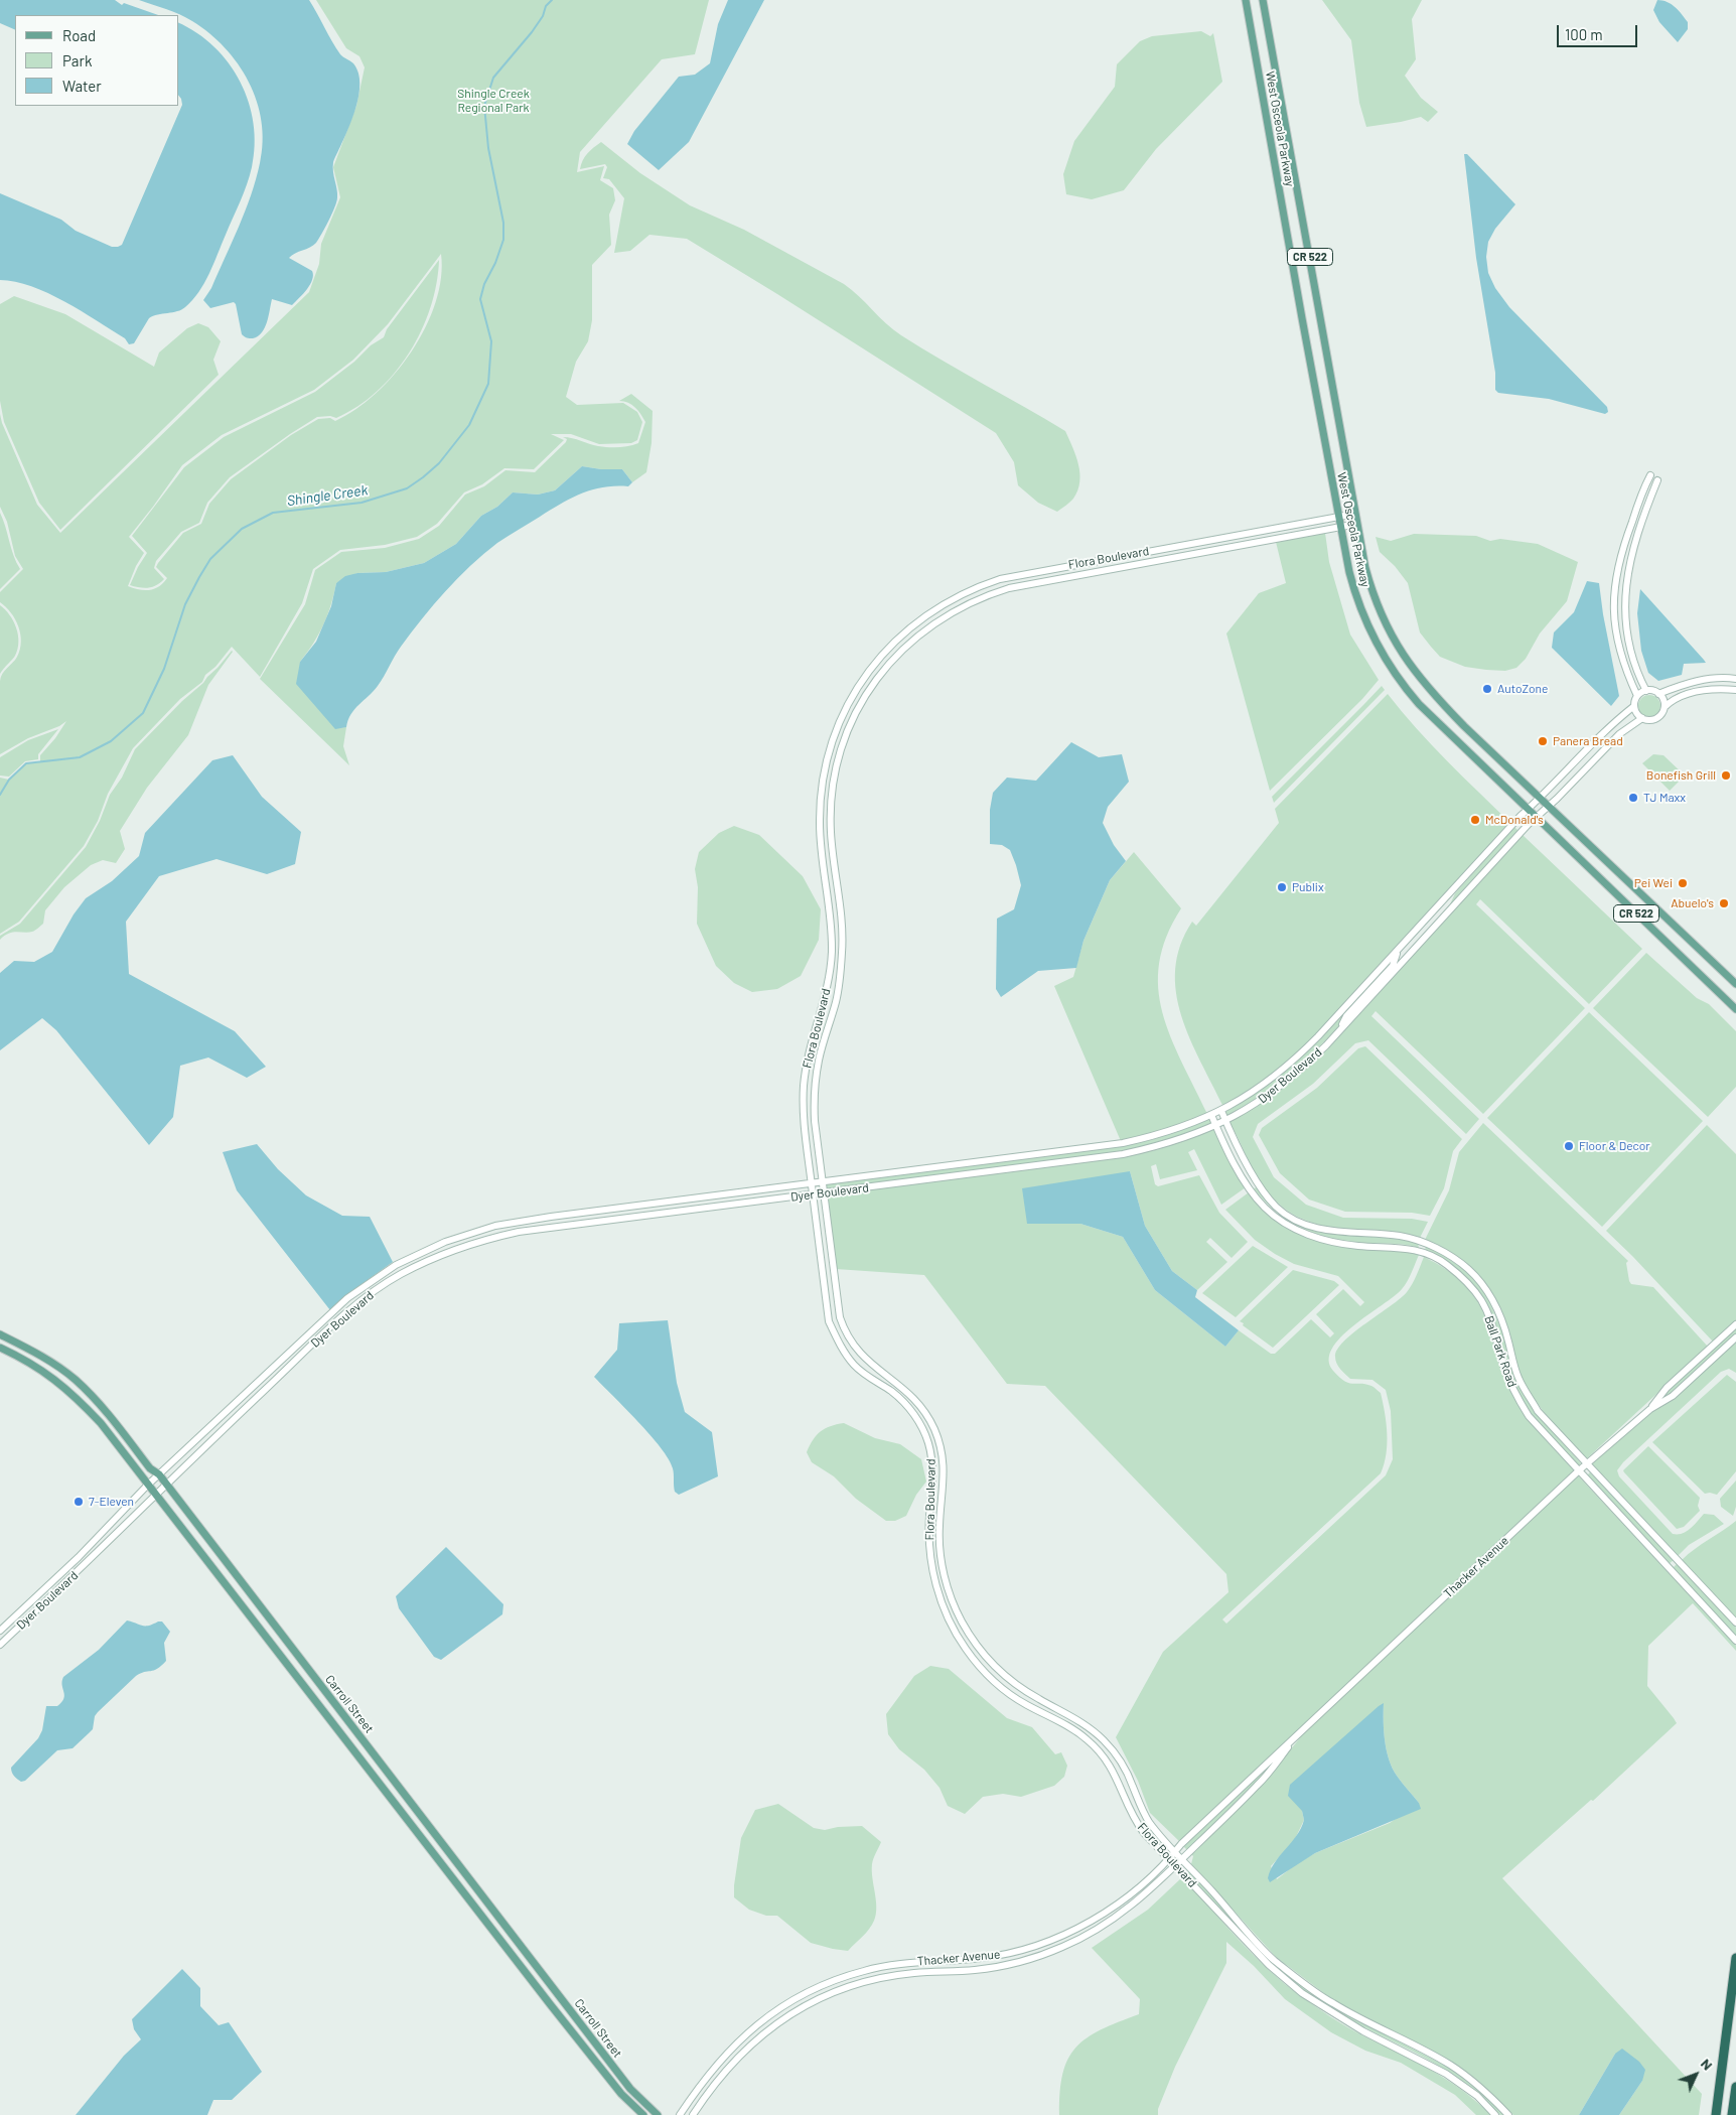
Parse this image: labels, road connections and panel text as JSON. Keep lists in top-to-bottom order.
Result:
{
  "streets": {
    "main road": ["West Osceola Parkway", "CR 522", "Carroll Street"],
    "street": [
      "Flora Boulevard",
      "Dyer Boulevard",
      "Ball Park Road",
      "Thacker Avenue"
    ]
  },
  "crossings": [
    ["West Osceola Parkway", "Flora Boulevard"],
    ["West Osceola Parkway", "Dyer Boulevard"],
    ["Flora Boulevard", "Dyer Boulevard"],
    ["Flora Boulevard", "Thacker Avenue"],
    ["Dyer Boulevard", "Ball Park Road"],
    ["Dyer Boulevard", "Carroll Street"],
    ["Ball Park Road", "Thacker Avenue"]
  ],
  "water": ["Shingle Creek"],
  "parks": ["Shingle Creek Regional Park"],
  "places": [
    "AutoZone",
    "Panera Bread",
    "Bonefish Grill",
    "TJ Maxx",
    "McDonald's",
    "Pei Wei",
    "Publix",
    "Abuelo's",
    "Floor & Decor",
    "7-Eleven"
  ],
  "legend": ["Road", "Park", "Water"],
  "scale_bar": "100 m",
  "north": "top right"
}
